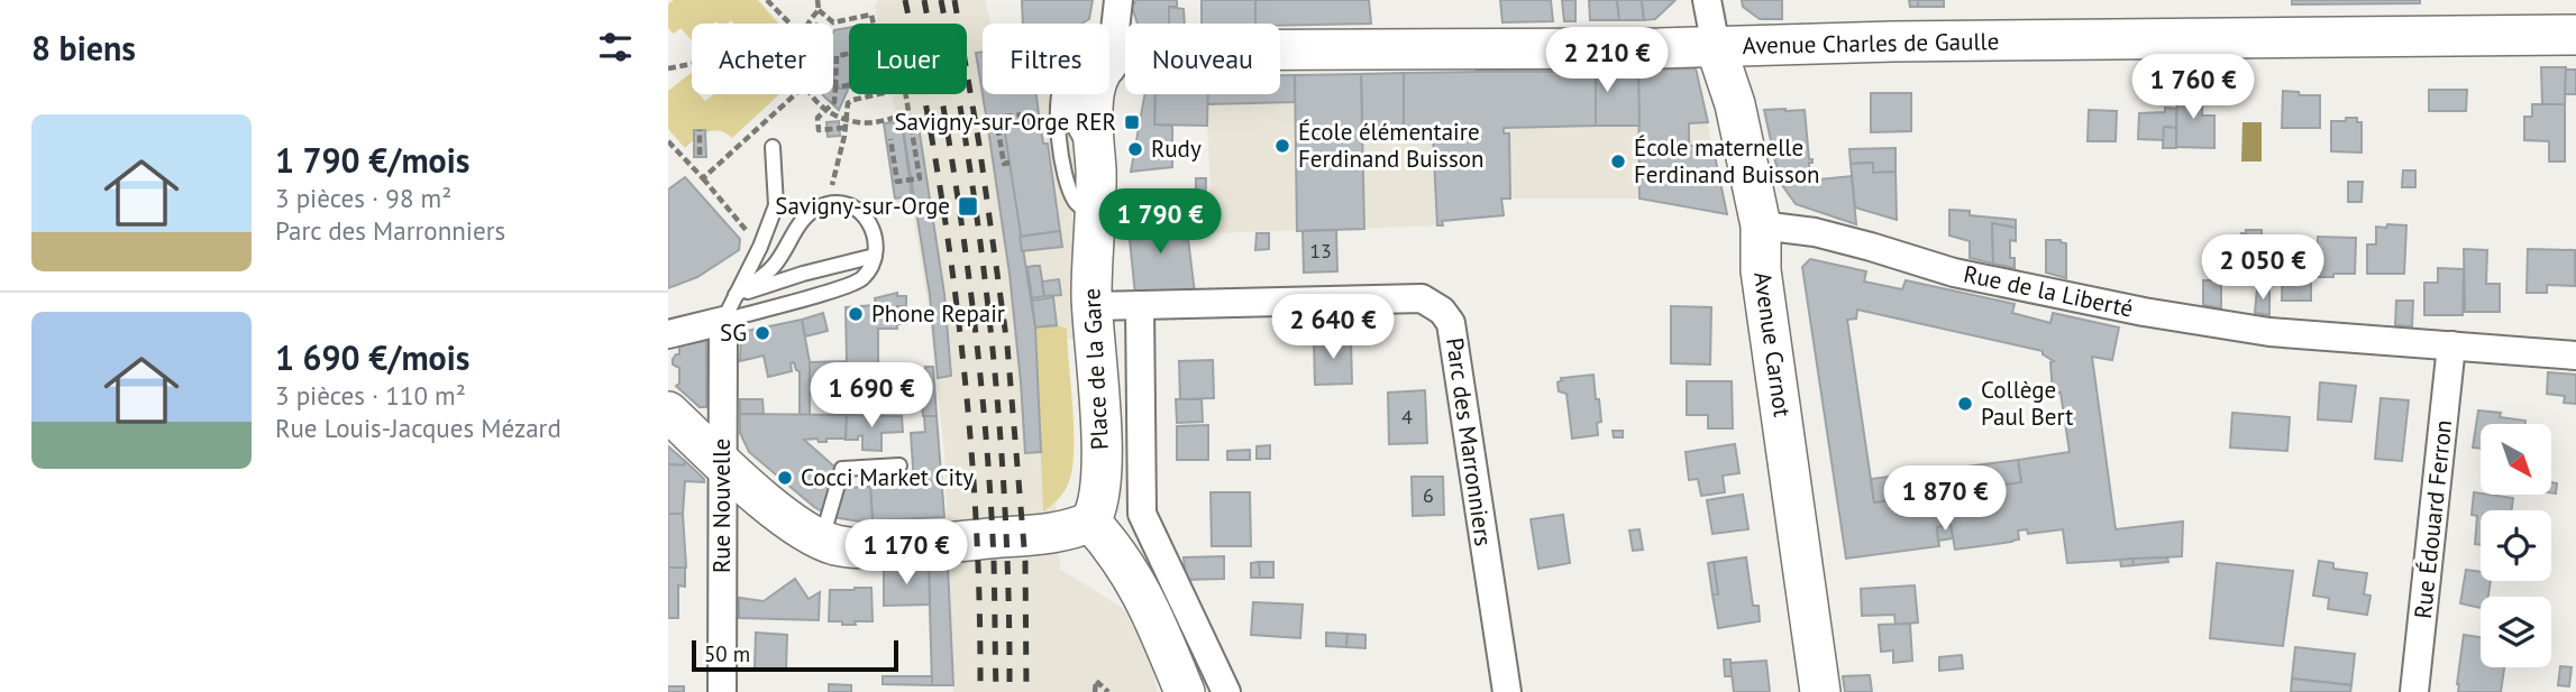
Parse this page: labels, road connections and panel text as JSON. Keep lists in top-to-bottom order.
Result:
{
  "streets": {
    "street": [
      "Avenue Charles de Gaulle",
      "Rue de la Liberté",
      "Avenue Carnot",
      "Place de la Gare",
      "Parc des Marronniers",
      "Rue Nouvelle",
      "Rue Édouard Ferron"
    ]
  },
  "crossings": [
    ["Avenue Charles de Gaulle", "Avenue Carnot"],
    ["Avenue Charles de Gaulle", "Place de la Gare"],
    ["Rue de la Liberté", "Avenue Carnot"],
    ["Rue de la Liberté", "Rue Édouard Ferron"],
    ["Place de la Gare", "Parc des Marronniers"]
  ],
  "places": {
    "transit": ["Savigny-sur-Orge RER", "Savigny-sur-Orge"],
    "other": [
      "École élémentaire Ferdinand Buisson",
      "Rudy",
      "École maternelle Ferdinand Buisson",
      "Phone Repair",
      "SG",
      "Collège Paul Bert",
      "Cocci Market City"
    ]
  },
  "house_numbers": ["13", "4", "6"],
  "scale_bar": "50 m",
  "north": "bottom right",
  "page": {
    "heading": "8 biens",
    "chip": [
      "Acheter",
      "Louer",
      "Filtres",
      "Nouveau"
    ],
    "price": [
      "2 210 €",
      "1 760 €",
      "1 790 €",
      "2 050 €",
      "2 640 €",
      "1 690 €",
      "1 870 €",
      "1 170 €"
    ],
    "list": [
      {
        "name": "1 790 €/mois",
        "note": "3 pièces · 98 m² · Parc des Marronniers"
      },
      {
        "name": "1 690 €/mois",
        "note": "3 pièces · 110 m² · Rue Louis-Jacques Mézard"
      }
    ],
    "scale": "50 m"
  }
}
